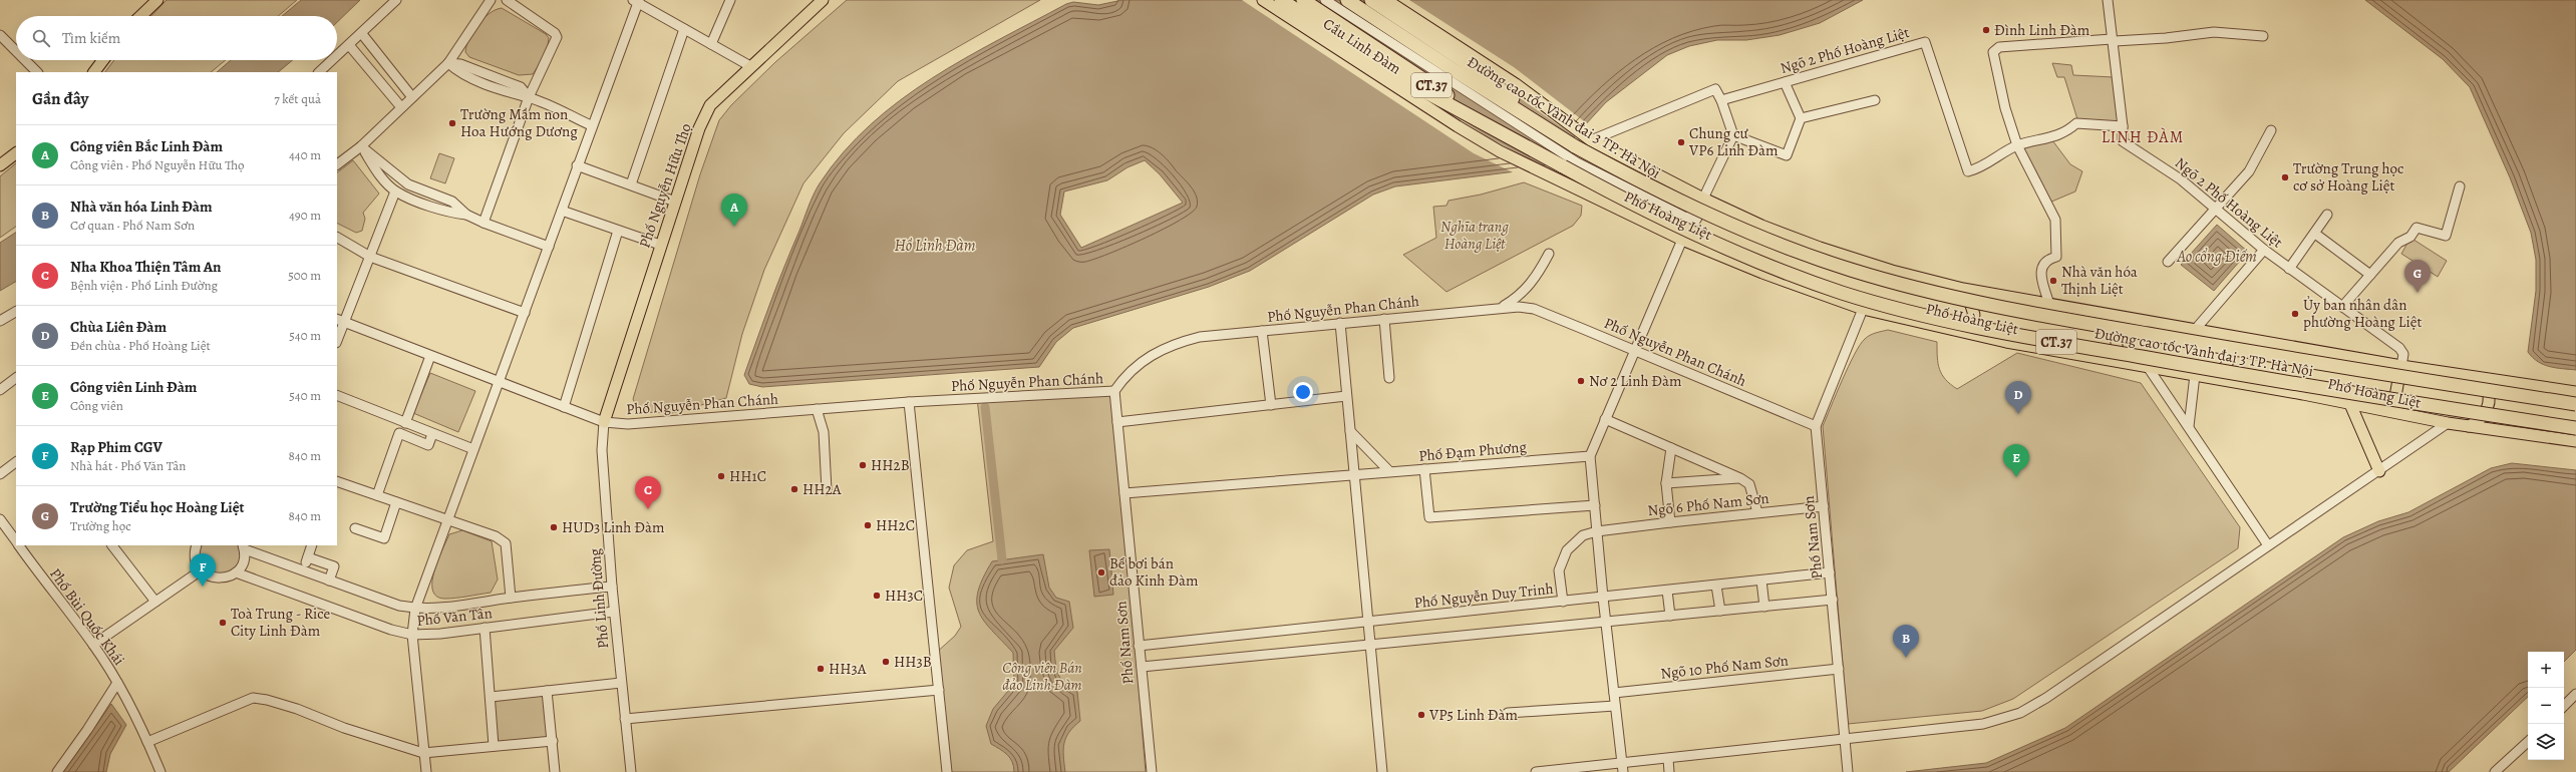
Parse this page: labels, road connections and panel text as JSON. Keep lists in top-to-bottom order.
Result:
{
  "streets": {
    "highway": ["CT.37", "Đường cao tốc Vành đai 3 TP. Hà Nội"],
    "main road": ["Cầu Linh Đàm", "Phố Nguyễn Hữu Thọ", "Phố Hoàng Liệt"],
    "street": [
      "Ngõ 2 Phố Hoàng Liệt",
      "Phố Nguyễn Phan Chánh",
      "Phố Đạm Phương",
      "Ngõ 6 Phố Nam Sơn",
      "Phố Nam Sơn",
      "Phố Nguyễn Duy Trinh",
      "Phố Linh Đường",
      "Phố Bùi Quốc Khái",
      "Phố Văn Tân",
      "Ngõ 10 Phố Nam Sơn"
    ]
  },
  "crossings": [
    ["Cầu Linh Đàm", "Phố Hoàng Liệt"],
    ["Ngõ 2 Phố Hoàng Liệt", "Phố Hoàng Liệt"],
    ["Phố Nguyễn Hữu Thọ", "Phố Nguyễn Phan Chánh"],
    ["Phố Nguyễn Hữu Thọ", "Phố Linh Đường"],
    ["Phố Hoàng Liệt", "Phố Nam Sơn"],
    ["Phố Nguyễn Phan Chánh", "Phố Nam Sơn"],
    ["Phố Nguyễn Phan Chánh", "Phố Linh Đường"],
    ["Phố Đạm Phương", "Phố Nam Sơn"],
    ["Ngõ 6 Phố Nam Sơn", "Phố Nam Sơn"],
    ["Ngõ 6 Phố Nam Sơn", "Phố Nguyễn Duy Trinh"],
    ["Phố Nam Sơn", "Phố Nguyễn Duy Trinh"],
    ["Phố Nam Sơn", "Ngõ 10 Phố Nam Sơn"],
    ["Phố Linh Đường", "Phố Văn Tân"]
  ],
  "districts": ["LINH ĐÀM"],
  "water": ["Hồ Linh Đàm", "Ao cổng Điếm"],
  "parks": ["Nghĩa trang Hoàng Liệt", "Công viên Bán đảo Linh Đàm"],
  "places": [
    "Đình Linh Đàm",
    "Trường Mầm non Hoa Hướng Dương",
    "Chung cư VP6 Linh Đàm",
    "Trường Trung học cơ sở Hoàng Liệt",
    "Nhà văn hóa Thịnh Liệt",
    "Ủy ban nhân dân phường Hoàng Liệt",
    "Nơ 2 Linh Đàm",
    "HH2B",
    "HH1C",
    "HH2A",
    "HH2C",
    "HUD3 Linh Đàm",
    "Bể bơi bán đảo Kinh Đàm",
    "HH3C",
    "Toà Trung - Rice City Linh Đàm",
    "HH3B",
    "HH3A",
    "VP5 Linh Đàm"
  ],
  "page": {
    "search": "Tìm kiếm",
    "heading": ["Gần đây", "7 kết quả"],
    "list": [
      {
        "mark": "A",
        "name": "Công viên Bắc Linh Đàm",
        "note": "Công viên · Phố Nguyễn Hữu Thọ",
        "value": "440 m"
      },
      {
        "mark": "B",
        "name": "Nhà văn hóa Linh Đàm",
        "note": "Cơ quan · Phố Nam Sơn",
        "value": "490 m"
      },
      {
        "mark": "C",
        "name": "Nha Khoa Thiện Tâm An",
        "note": "Bệnh viện · Phố Linh Đường",
        "value": "500 m"
      },
      {
        "mark": "D",
        "name": "Chùa Liên Đàm",
        "note": "Đền chùa · Phố Hoàng Liệt",
        "value": "540 m"
      },
      {
        "mark": "E",
        "name": "Công viên Linh Đàm",
        "note": "Công viên",
        "value": "540 m"
      },
      {
        "mark": "F",
        "name": "Rạp Phim CGV",
        "note": "Nhà hát · Phố Văn Tân",
        "value": "840 m"
      },
      {
        "mark": "G",
        "name": "Trường Tiểu học Hoàng Liệt",
        "note": "Trường học",
        "value": "840 m"
      }
    ],
    "pins": [
      "A",
      "G",
      "D",
      "E",
      "C",
      "F",
      "B"
    ],
    "map_buttons": ["+", "−"]
  }
}
